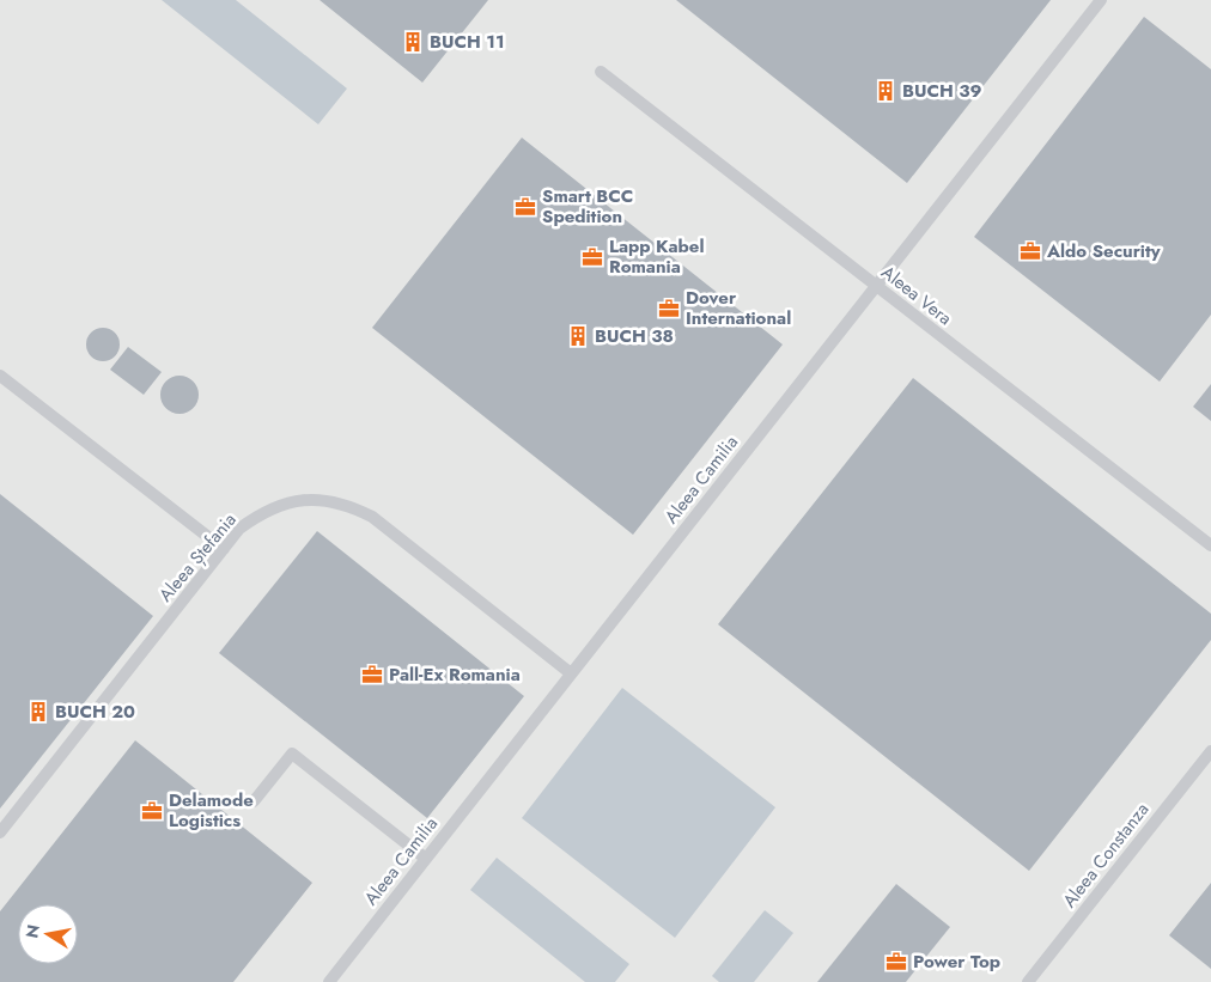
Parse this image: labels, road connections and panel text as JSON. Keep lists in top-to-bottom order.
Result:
{
  "streets": {
    "lane": [
      "Aleea Vera",
      "Aleea Camilia",
      "Aleea Ștefania",
      "Aleea Constanza"
    ]
  },
  "crossings": [
    ["Aleea Vera", "Aleea Camilia"],
    ["Aleea Camilia", "Aleea Ștefania"]
  ],
  "places": {
    "building": [
      "BUCH 11",
      "BUCH 39",
      "BUCH 38",
      "BUCH 20"
    ],
    "office": [
      "Smart BCC Spedition",
      "Aldo Security",
      "Lapp Kabel Romania",
      "Dover International",
      "Pall-Ex Romania",
      "Delamode Logistics",
      "Power Top"
    ]
  },
  "north": "left"
}
